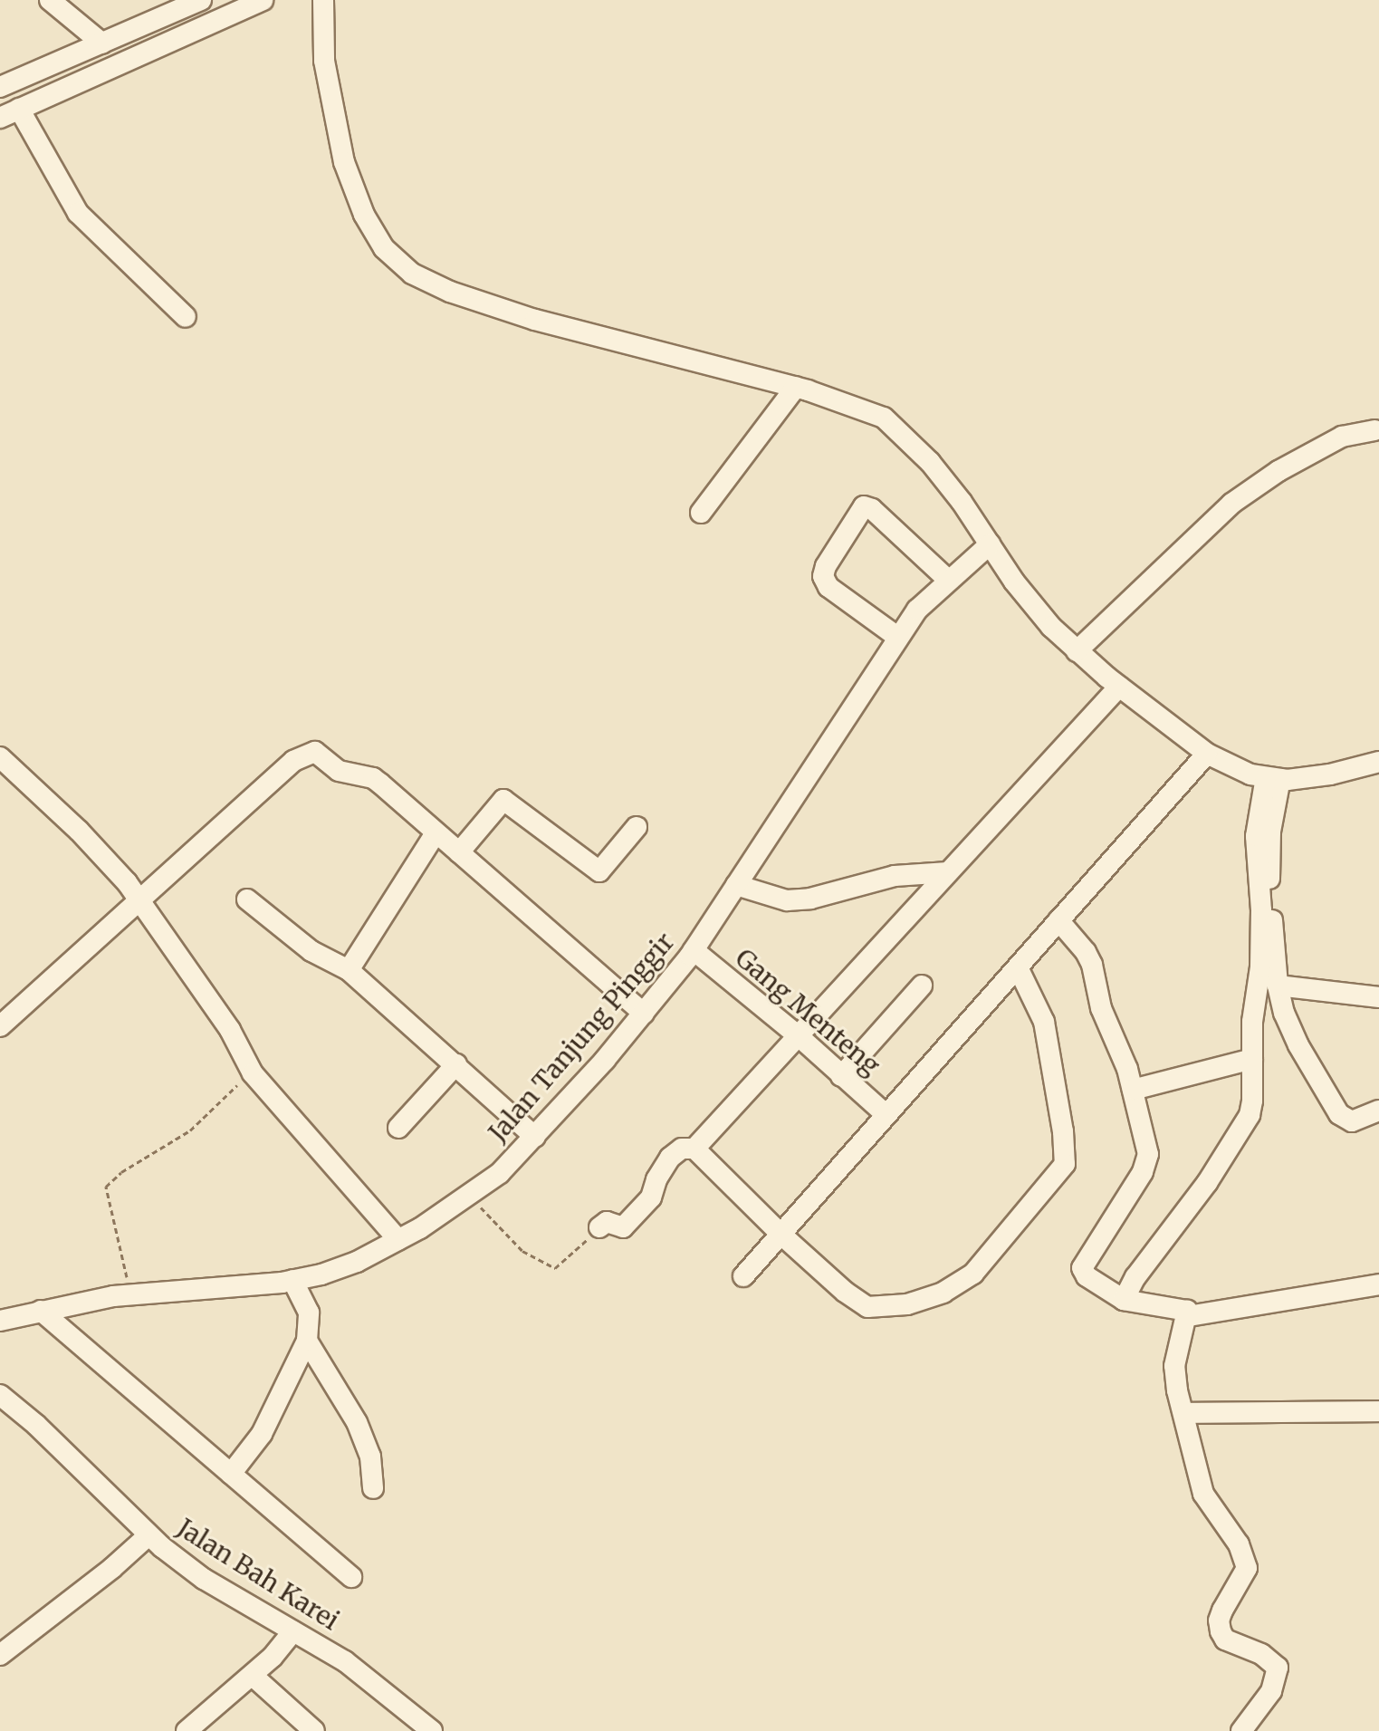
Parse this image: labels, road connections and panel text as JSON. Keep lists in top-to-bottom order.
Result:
{
  "streets": {
    "street": ["Gang Menteng", "Jalan Tanjung Pinggir", "Jalan Bah Karei"]
  },
  "crossings": [
    ["Gang Menteng", "Jalan Tanjung Pinggir"]
  ]
}
